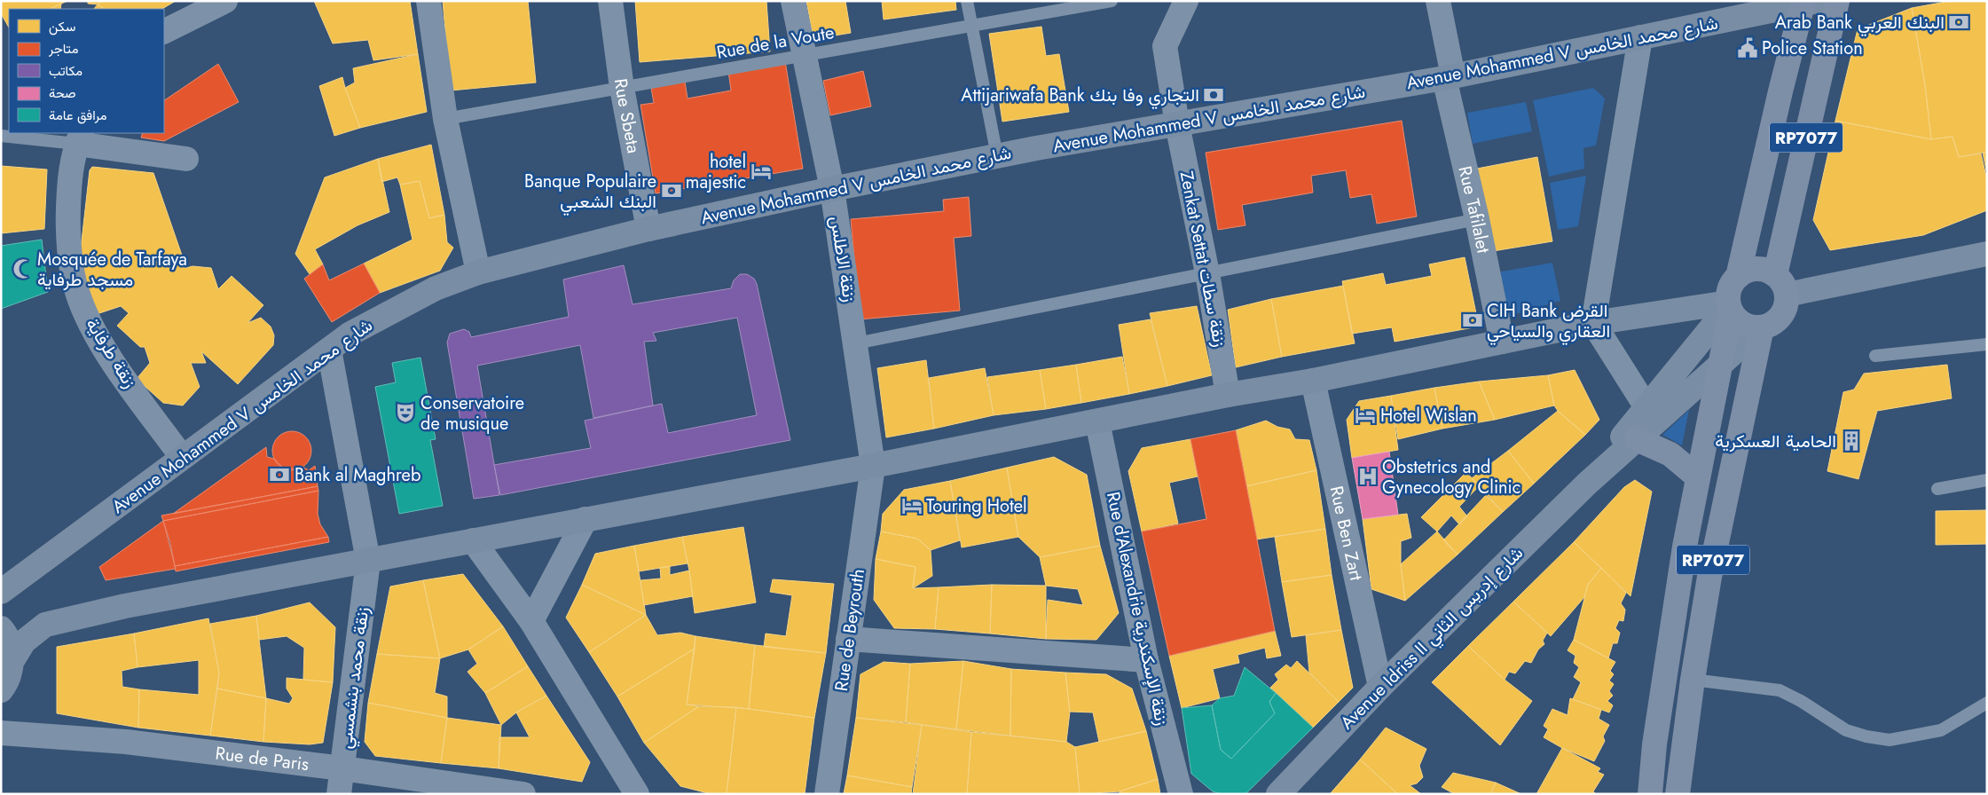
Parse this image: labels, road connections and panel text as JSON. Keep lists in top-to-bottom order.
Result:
{
  "streets": {
    "main road": ["Avenue Mohammed V شارع محمد الخامس", "RP7077", "Avenue Idriss II شارع إدريس الثاني"],
    "street": [
      "Rue Sbeta",
      "Rue Tafilalet",
      "زنقة الاطلس",
      "Zenkat Settat زنقة سطات",
      "زنقة طرفاية",
      "Rue Ben Zart",
      "Rue d'Alexandrie زنقة الإسكندرية",
      "Rue de Beyrouth",
      "زنقة محمد بنشمسي",
      "Rue de Paris"
    ],
    "lane": ["Rue de la Voute"]
  },
  "crossings": [
    ["Rue de la Voute", "Rue Sbeta"],
    ["Rue de la Voute", "زنقة الاطلس"],
    ["Avenue Mohammed V شارع محمد الخامس", "Rue Sbeta"],
    ["Avenue Mohammed V شارع محمد الخامس", "RP7077"],
    ["Avenue Mohammed V شارع محمد الخامس", "Rue Tafilalet"],
    ["Avenue Mohammed V شارع محمد الخامس", "زنقة الاطلس"],
    ["Avenue Mohammed V شارع محمد الخامس", "Zenkat Settat زنقة سطات"],
    ["Avenue Mohammed V شارع محمد الخامس", "زنقة طرفاية"],
    ["Avenue Mohammed V شارع محمد الخامس", "زنقة محمد بنشمسي"],
    ["RP7077", "Avenue Idriss II شارع إدريس الثاني"],
    ["زنقة الاطلس", "Rue de Beyrouth"],
    ["Rue Ben Zart", "Avenue Idriss II شارع إدريس الثاني"],
    ["زنقة محمد بنشمسي", "Rue de Paris"]
  ],
  "places": {
    "bank": [
      "Arab Bank البنك العربي",
      "Attijariwafa Bank التجاري وفا بنك",
      "Banque Populaire البنك الشعبي",
      "CIH Bank القرض العقاري والسياحي",
      "Bank al Maghreb"
    ],
    "public building": ["Police Station"],
    "hotel": ["hotel majestic", "Hotel Wislan", "Touring Hotel"],
    "mosque": ["Mosquée de Tarfaya مسجد طرفاية"],
    "theatre": ["Conservatoire de musique"],
    "building": ["الحامية العسكرية"],
    "hospital": ["Obstetrics and Gynecology Clinic"]
  },
  "legend": [
    "سكن",
    "متاجر",
    "مكاتب",
    "صحة",
    "مرافق عامة"
  ]
}
